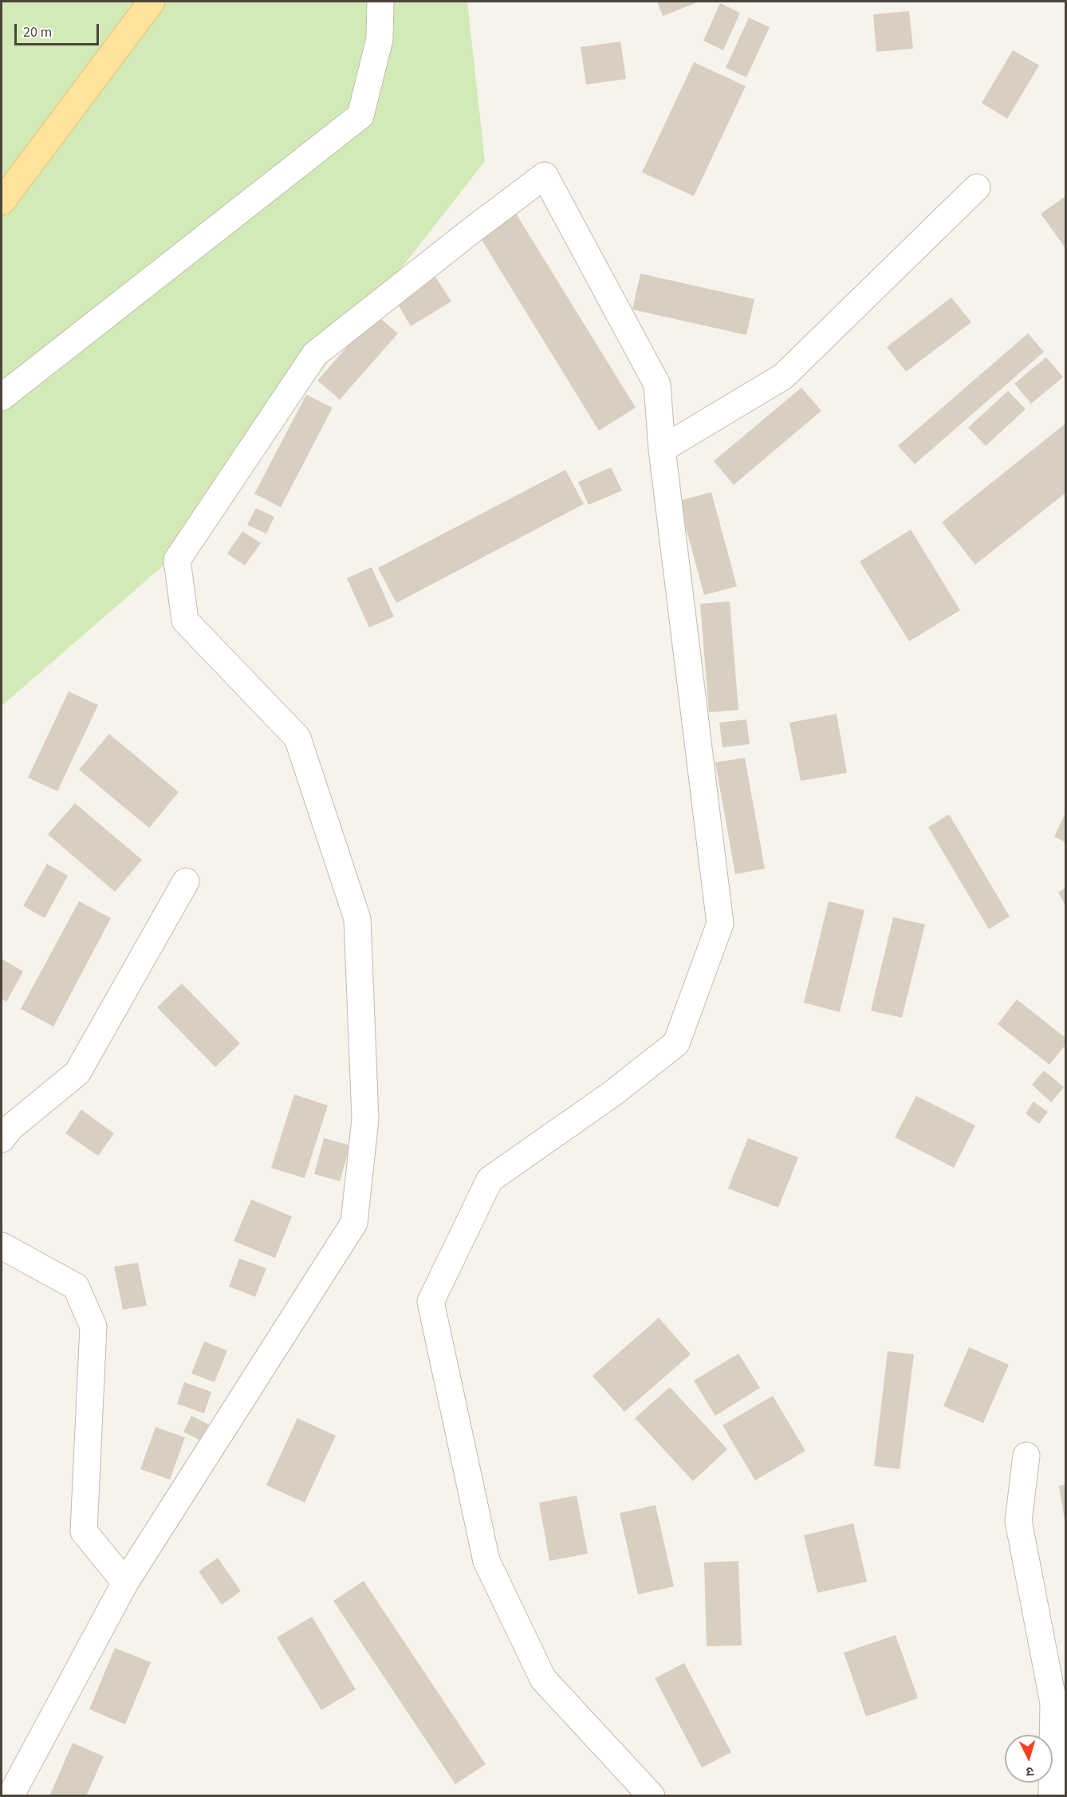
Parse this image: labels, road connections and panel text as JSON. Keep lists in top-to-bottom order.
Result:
{
  "scale_bar": "20 m",
  "north": "bottom"
}
